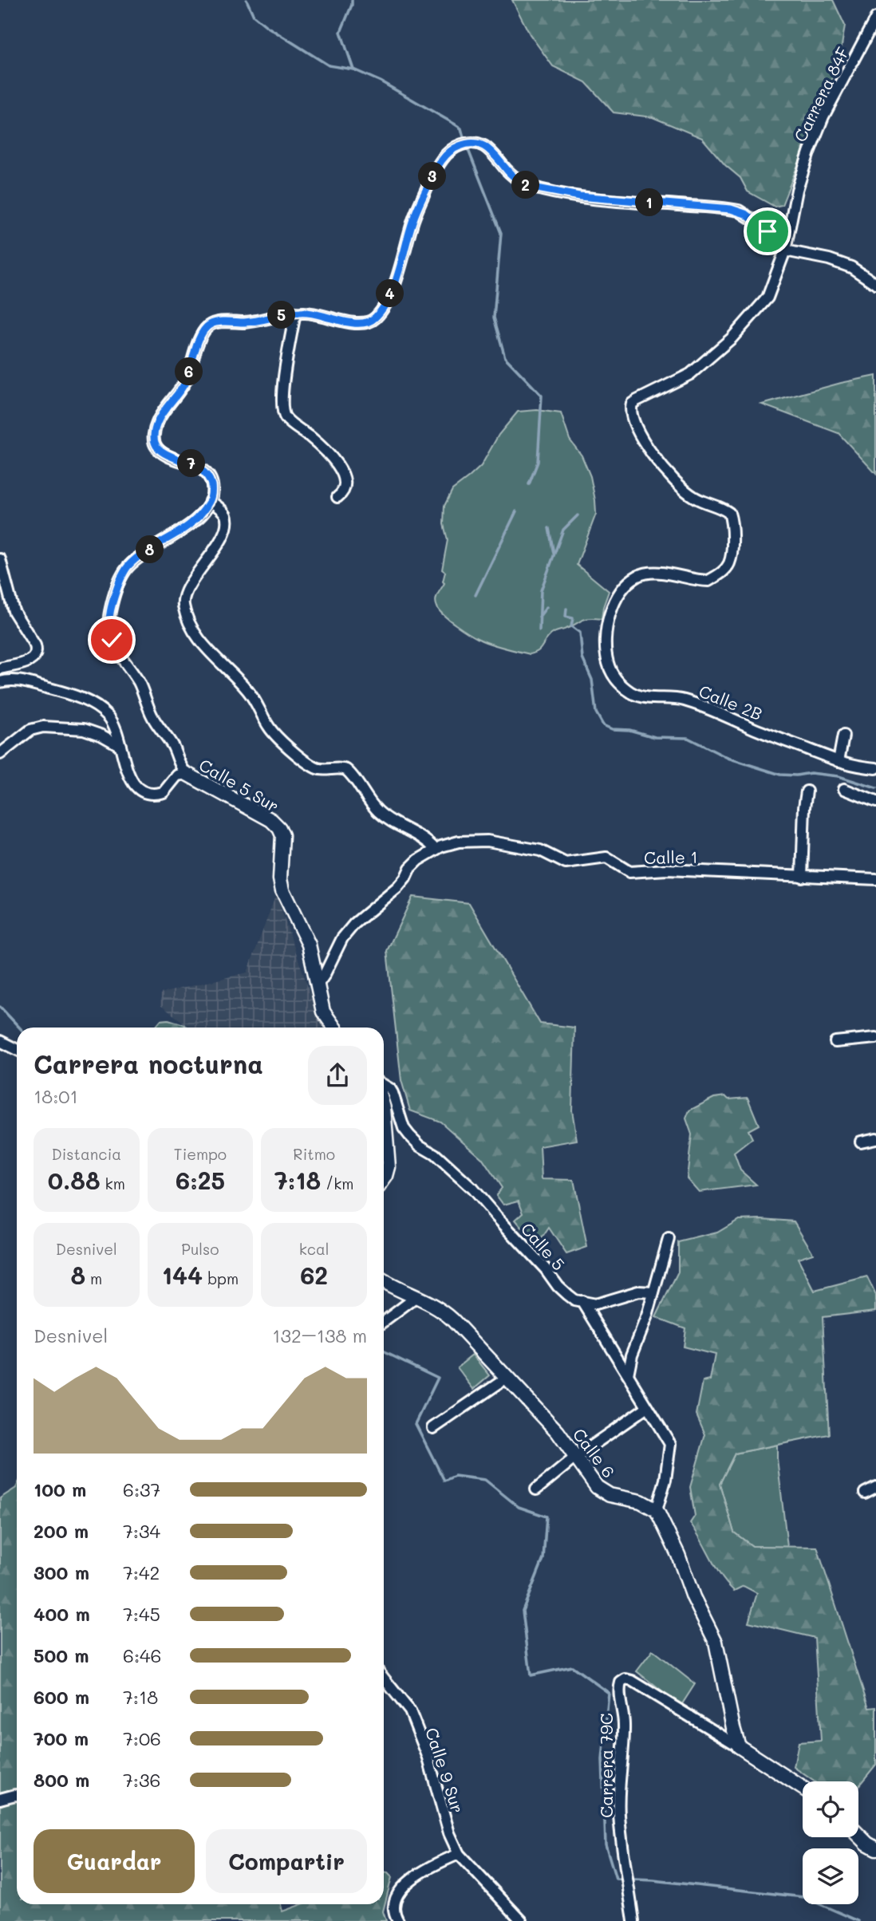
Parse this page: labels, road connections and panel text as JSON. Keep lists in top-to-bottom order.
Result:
{
  "streets": {
    "street": [
      "Carrera 84F",
      "Calle 2B",
      "Calle 5 Sur",
      "Calle 1",
      "Calle 5",
      "Calle 6",
      "Carrera 79C",
      "Calle 9 Sur"
    ]
  },
  "crossings": [
    ["Carrera 84F", "Calle 2B"],
    ["Calle 5 Sur", "Calle 1"],
    ["Calle 5", "Calle 6"]
  ],
  "page": {
    "pins": [
      "3",
      "2",
      "1",
      "4",
      "5",
      "6",
      "7",
      "8"
    ],
    "heading": ["Carrera nocturna", "18:01"],
    "stats": [
      ["Distancia", "0.88 km"],
      ["Tiempo", "6:25"],
      ["Ritmo", "7:18 /km"],
      ["Desnivel", "8 m"],
      ["Pulso", "144 bpm"],
      ["kcal", "62"]
    ],
    "chart": ["Desnivel", "132–138 m"],
    "list": [
      {
        "name": "100 m",
        "note": "6:37"
      },
      {
        "name": "200 m",
        "note": "7:34"
      },
      {
        "name": "300 m",
        "note": "7:42"
      },
      {
        "name": "400 m",
        "note": "7:45"
      },
      {
        "name": "500 m",
        "note": "6:46"
      },
      {
        "name": "600 m",
        "note": "7:18"
      },
      {
        "name": "700 m",
        "note": "7:06"
      },
      {
        "name": "800 m",
        "note": "7:36"
      }
    ],
    "buttons": ["Guardar", "Compartir"]
  }
}
